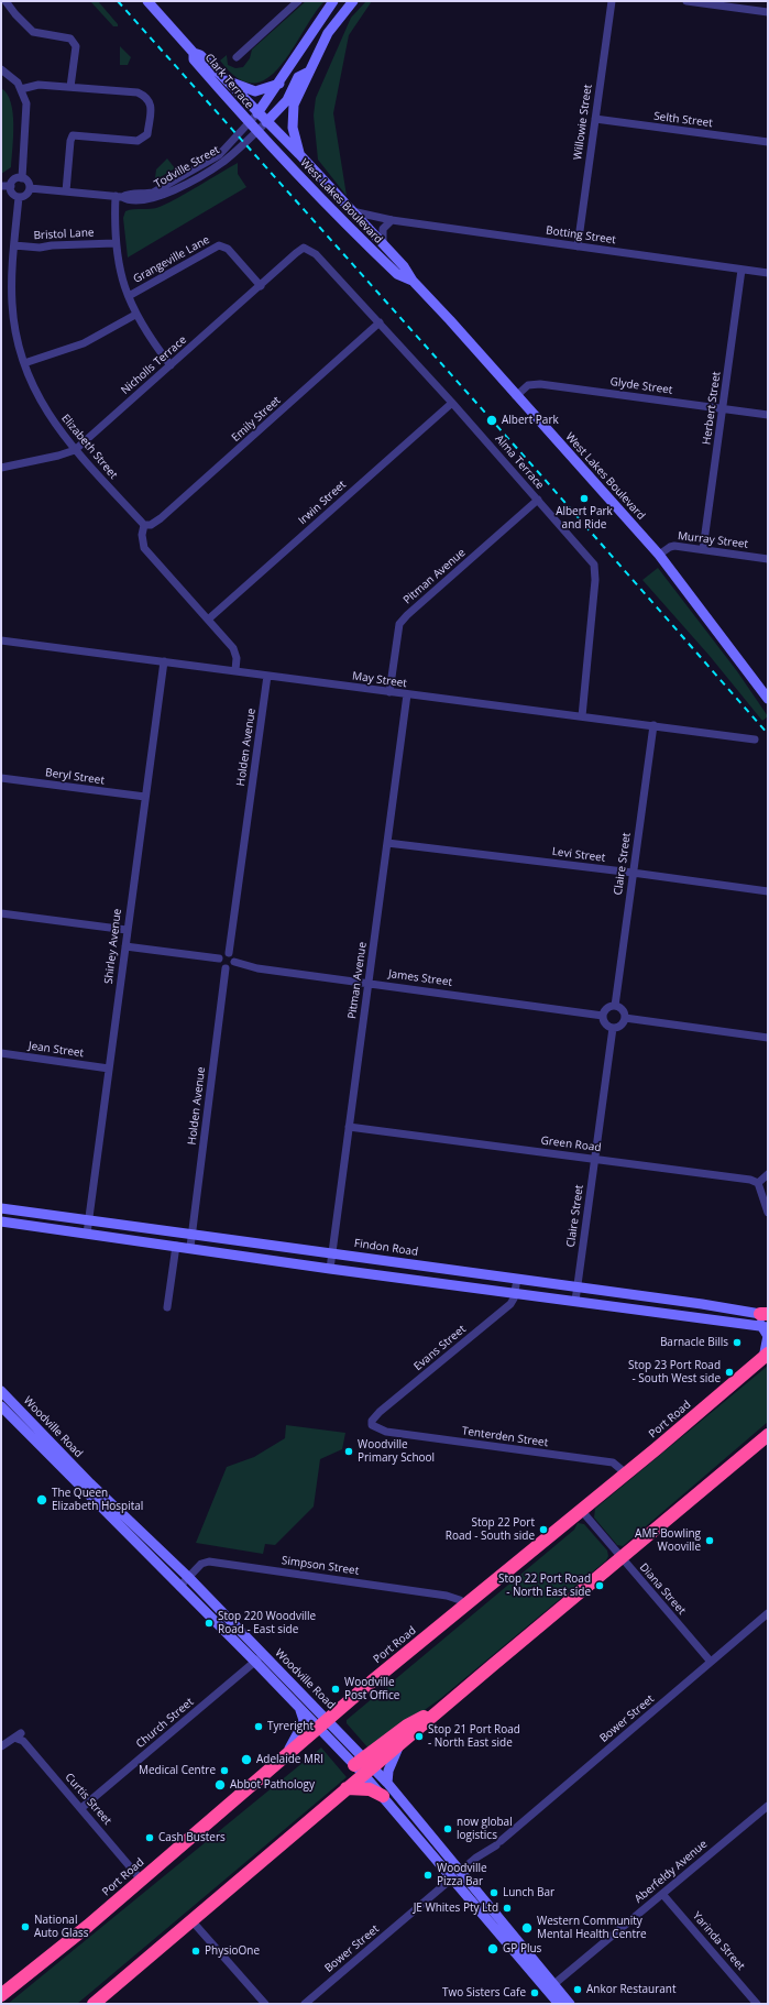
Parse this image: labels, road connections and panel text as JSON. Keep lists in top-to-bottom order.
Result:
{
  "streets": {
    "highway": ["Port Road"],
    "main road": [
      "Clark Terrace",
      "West Lakes Boulevard",
      "Findon Road",
      "Woodville Road"
    ],
    "street": [
      "Selth Street",
      "Willowie Street",
      "Todville Street",
      "Bristol Lane",
      "Botting Street",
      "Grangeville Lane",
      "Nicholls Terrace",
      "Glyde Street",
      "Herbert Street",
      "Emily Street",
      "Elizabeth Street",
      "Alma Terrace",
      "Irwin Street",
      "Murray Street",
      "Pitman Avenue",
      "May Street",
      "Holden Avenue",
      "Beryl Street",
      "Levi Street",
      "Claire Street",
      "Shirley Avenue",
      "James Street",
      "Jean Street",
      "Green Road",
      "Evans Street",
      "Tenterden Street",
      "Simpson Street",
      "Diana Street",
      "Bower Street",
      "Church Street",
      "Curtis Street",
      "Aberfeldy Avenue",
      "Yarinda Street"
    ]
  },
  "crossings": [
    ["Clark Terrace", "West Lakes Boulevard"],
    ["Selth Street", "Willowie Street"],
    ["Willowie Street", "Botting Street"],
    ["Todville Street", "West Lakes Boulevard"],
    ["Todville Street", "Elizabeth Street"],
    ["West Lakes Boulevard", "Botting Street"],
    ["West Lakes Boulevard", "Glyde Street"],
    ["West Lakes Boulevard", "Murray Street"],
    ["Bristol Lane", "Elizabeth Street"],
    ["Botting Street", "Herbert Street"],
    ["Grangeville Lane", "Nicholls Terrace"],
    ["Nicholls Terrace", "Elizabeth Street"],
    ["Nicholls Terrace", "Alma Terrace"],
    ["Glyde Street", "Herbert Street"],
    ["Herbert Street", "Murray Street"],
    ["Emily Street", "Elizabeth Street"],
    ["Emily Street", "Alma Terrace"],
    ["Alma Terrace", "Irwin Street"],
    ["Alma Terrace", "Pitman Avenue"],
    ["Alma Terrace", "May Street"],
    ["Pitman Avenue", "May Street"],
    ["Pitman Avenue", "Levi Street"],
    ["Pitman Avenue", "James Street"],
    ["Pitman Avenue", "Green Road"],
    ["Pitman Avenue", "Findon Road"],
    ["May Street", "Holden Avenue"],
    ["May Street", "Claire Street"],
    ["May Street", "Shirley Avenue"],
    ["Holden Avenue", "James Street"],
    ["Holden Avenue", "Findon Road"],
    ["Beryl Street", "Shirley Avenue"],
    ["Levi Street", "Claire Street"],
    ["Claire Street", "James Street"],
    ["Claire Street", "Green Road"],
    ["Claire Street", "Findon Road"],
    ["Shirley Avenue", "Jean Street"],
    ["Shirley Avenue", "Findon Road"],
    ["Evans Street", "Tenterden Street"],
    ["Port Road", "Woodville Road"],
    ["Port Road", "Tenterden Street"],
    ["Port Road", "Simpson Street"],
    ["Port Road", "Diana Street"],
    ["Port Road", "Curtis Street"],
    ["Woodville Road", "Simpson Street"],
    ["Woodville Road", "Bower Street"],
    ["Woodville Road", "Church Street"],
    ["Woodville Road", "Aberfeldy Avenue"],
    ["Diana Street", "Bower Street"],
    ["Church Street", "Curtis Street"],
    ["Aberfeldy Avenue", "Yarinda Street"]
  ],
  "places": [
    "Albert Park",
    "Albert Park and Ride",
    "Barnacle Bills",
    "Stop 23 Port Road - South West side",
    "Woodville Primary School",
    "The Queen Elizabeth Hospital",
    "Stop 22 Port Road - South side",
    "AMF Bowling Wooville",
    "Stop 22 Port Road - North East side",
    "Stop 220 Woodville Road - East side",
    "Woodville Post Office",
    "Tyreright",
    "Stop 21 Port Road - North East side",
    "Adelaide MRI",
    "Medical Centre",
    "Abbot Pathology",
    "now global logistics",
    "Cash Busters",
    "Woodville Pizza Bar",
    "Lunch Bar",
    "JE Whites Pty Ltd",
    "National Auto Glass",
    "Western Community Mental Health Centre",
    "GP Plus",
    "PhysioOne",
    "Ankor Restaurant",
    "Two Sisters Cafe"
  ]
}
